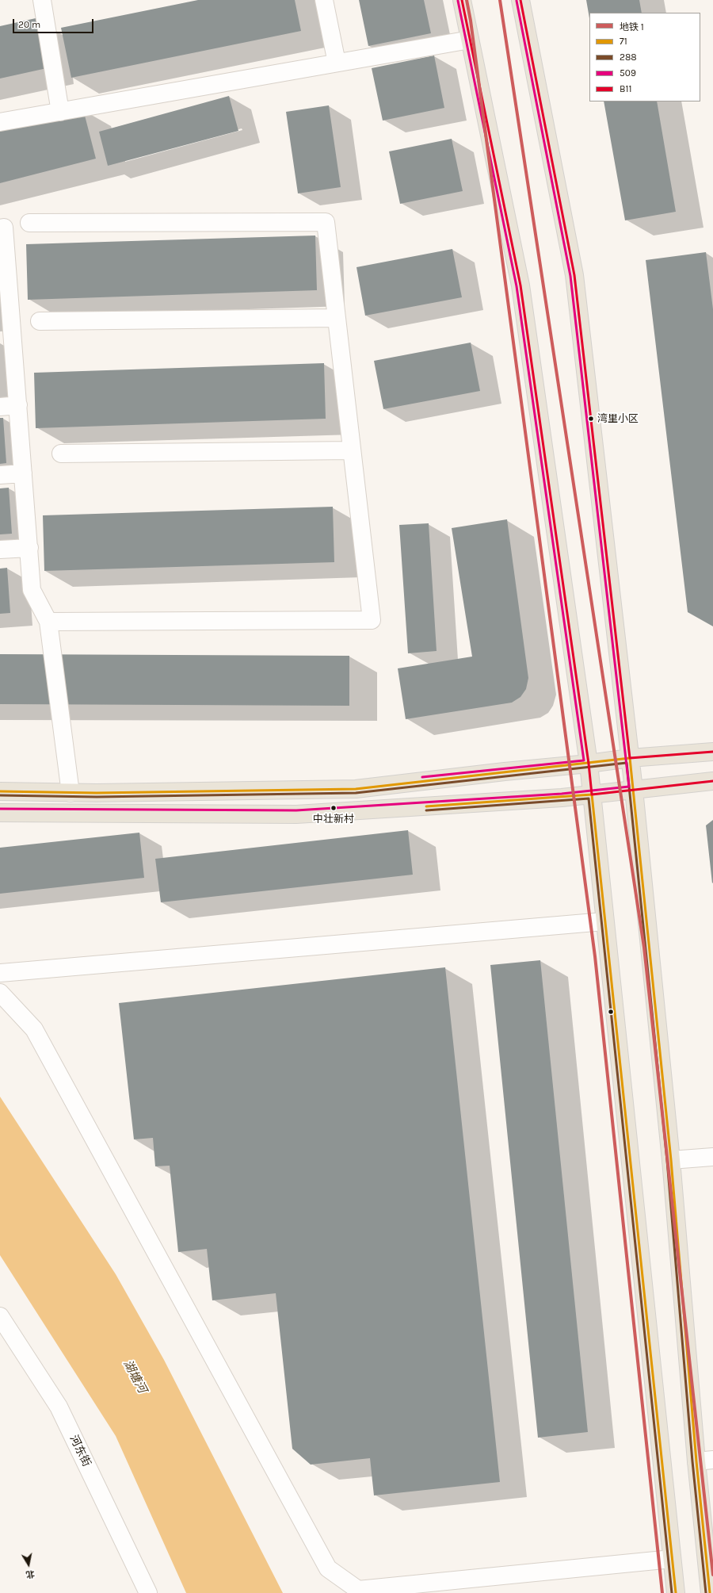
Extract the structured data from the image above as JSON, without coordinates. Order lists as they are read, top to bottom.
{
  "streets": {
    "street": ["河东街"]
  },
  "water": ["湖塘河"],
  "places": ["湾里小区", "中壮新村"],
  "lines": [
    "metro line 1",
    "transit line B11",
    "transit line 509",
    "transit line 71",
    "transit line 288"
  ],
  "legend": [
    "地铁 1",
    "71",
    "288",
    "509",
    "B11"
  ],
  "scale_bar": "20 m",
  "north": "bottom"
}
